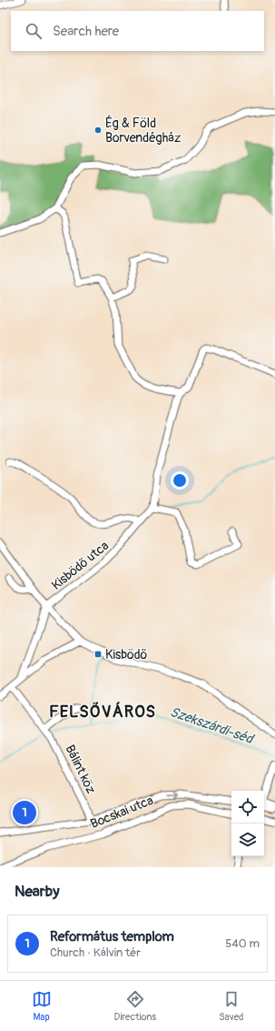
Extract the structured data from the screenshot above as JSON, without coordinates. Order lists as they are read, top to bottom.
{
  "streets": {
    "street": ["Kisbödő utca", "Bálint köz", "Bocskai utca"]
  },
  "districts": ["FELSŐVÁROS"],
  "water": ["Szekszárdi-séd"],
  "places": {
    "other": ["Ég & Föld Borvendégház"],
    "transit": ["Kisbödő"]
  },
  "page": {
    "search": "Search here",
    "pins": "1",
    "heading": "Nearby",
    "list": [
      {
        "mark": "1",
        "name": "Református templom",
        "note": "Church · Kálvin tér",
        "value": "540 m"
      }
    ],
    "nav": ["Map", "Directions", "Saved"]
  }
}
